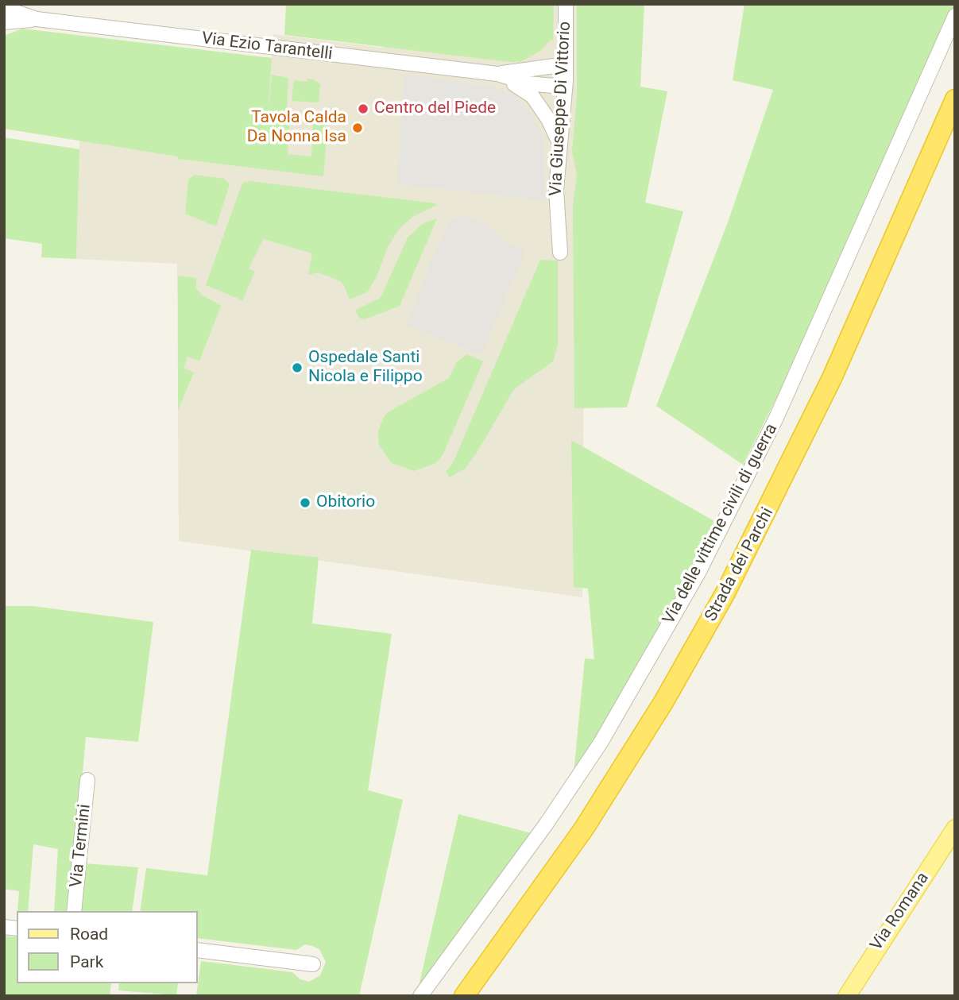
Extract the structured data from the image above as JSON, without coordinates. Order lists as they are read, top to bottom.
{
  "streets": {
    "highway": ["Strada dei Parchi"],
    "main road": ["Via Romana"],
    "street": [
      "Via Ezio Tarantelli",
      "Via Giuseppe Di Vittorio",
      "Via delle vittime civili di guerra",
      "Via Termini"
    ]
  },
  "places": [
    "Centro del Piede",
    "Tavola Calda Da Nonna Isa",
    "Ospedale Santi Nicola e Filippo",
    "Obitorio"
  ],
  "legend": ["Road", "Park"]
}
